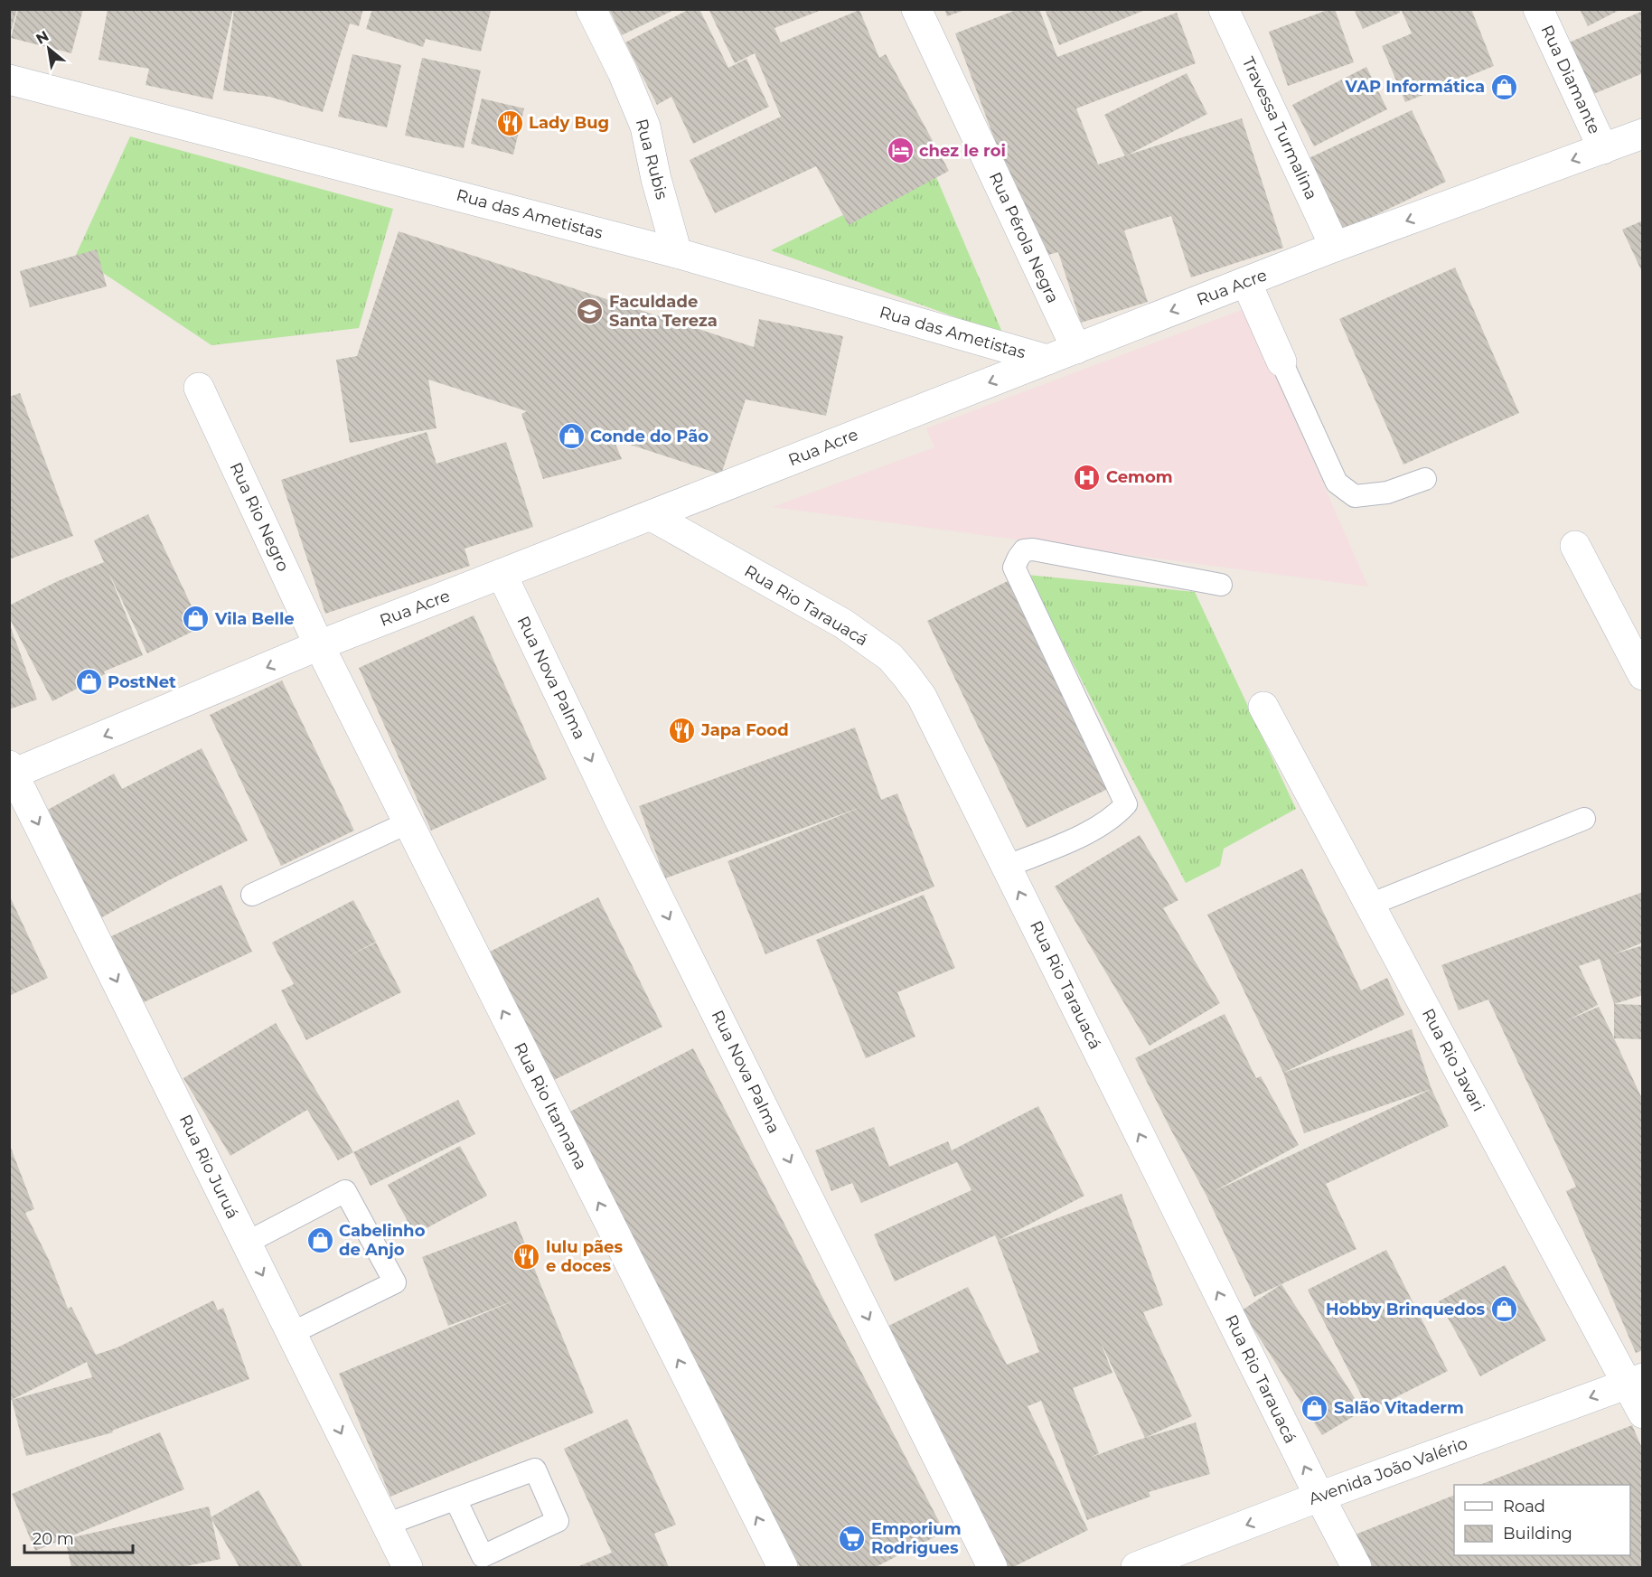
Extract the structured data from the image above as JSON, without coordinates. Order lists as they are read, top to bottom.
{
  "streets": {
    "street": [
      "Rua Diamante",
      "Travessa Turmalina",
      "Rua Rubis",
      "Rua das Ametistas",
      "Rua Pérola Negra",
      "Rua Acre",
      "Rua Rio Negro",
      "Rua Rio Tarauacá",
      "Rua Nova Palma",
      "Rua Rio Javari",
      "Rua Rio Itannana",
      "Rua Rio Juruá",
      "Avenida João Valério"
    ]
  },
  "crossings": [
    ["Rua Diamante", "Rua Acre"],
    ["Travessa Turmalina", "Rua Acre"],
    ["Rua Rubis", "Rua das Ametistas"],
    ["Rua das Ametistas", "Rua Acre"],
    ["Rua Pérola Negra", "Rua Acre"],
    ["Rua Acre", "Rua Rio Negro"],
    ["Rua Acre", "Rua Rio Tarauacá"],
    ["Rua Acre", "Rua Nova Palma"],
    ["Rua Acre", "Rua Rio Itannana"],
    ["Rua Acre", "Rua Rio Juruá"],
    ["Rua Rio Negro", "Rua Rio Itannana"],
    ["Rua Rio Tarauacá", "Avenida João Valério"],
    ["Rua Rio Javari", "Avenida João Valério"]
  ],
  "one_way": [
    "Rua Acre",
    "Rua Rio Tarauacá",
    "Rua Nova Palma",
    "Rua Rio Itannana",
    "Rua Rio Juruá",
    "Avenida João Valério"
  ],
  "places": {
    "shop": [
      "VAP Informática",
      "Conde do Pão",
      "Vila Belle",
      "PostNet",
      "Cabelinho de Anjo",
      "Hobby Brinquedos",
      "Salão Vitaderm"
    ],
    "restaurant": ["Lady Bug", "Japa Food", "lulu pães e doces"],
    "hotel": ["chez le roi"],
    "school or university": ["Faculdade Santa Tereza"],
    "hospital": ["Cemom"],
    "supermarket": ["Emporium Rodrigues"]
  },
  "legend": ["Road", "Building"],
  "scale_bar": "20 m",
  "north": "top left"
}
